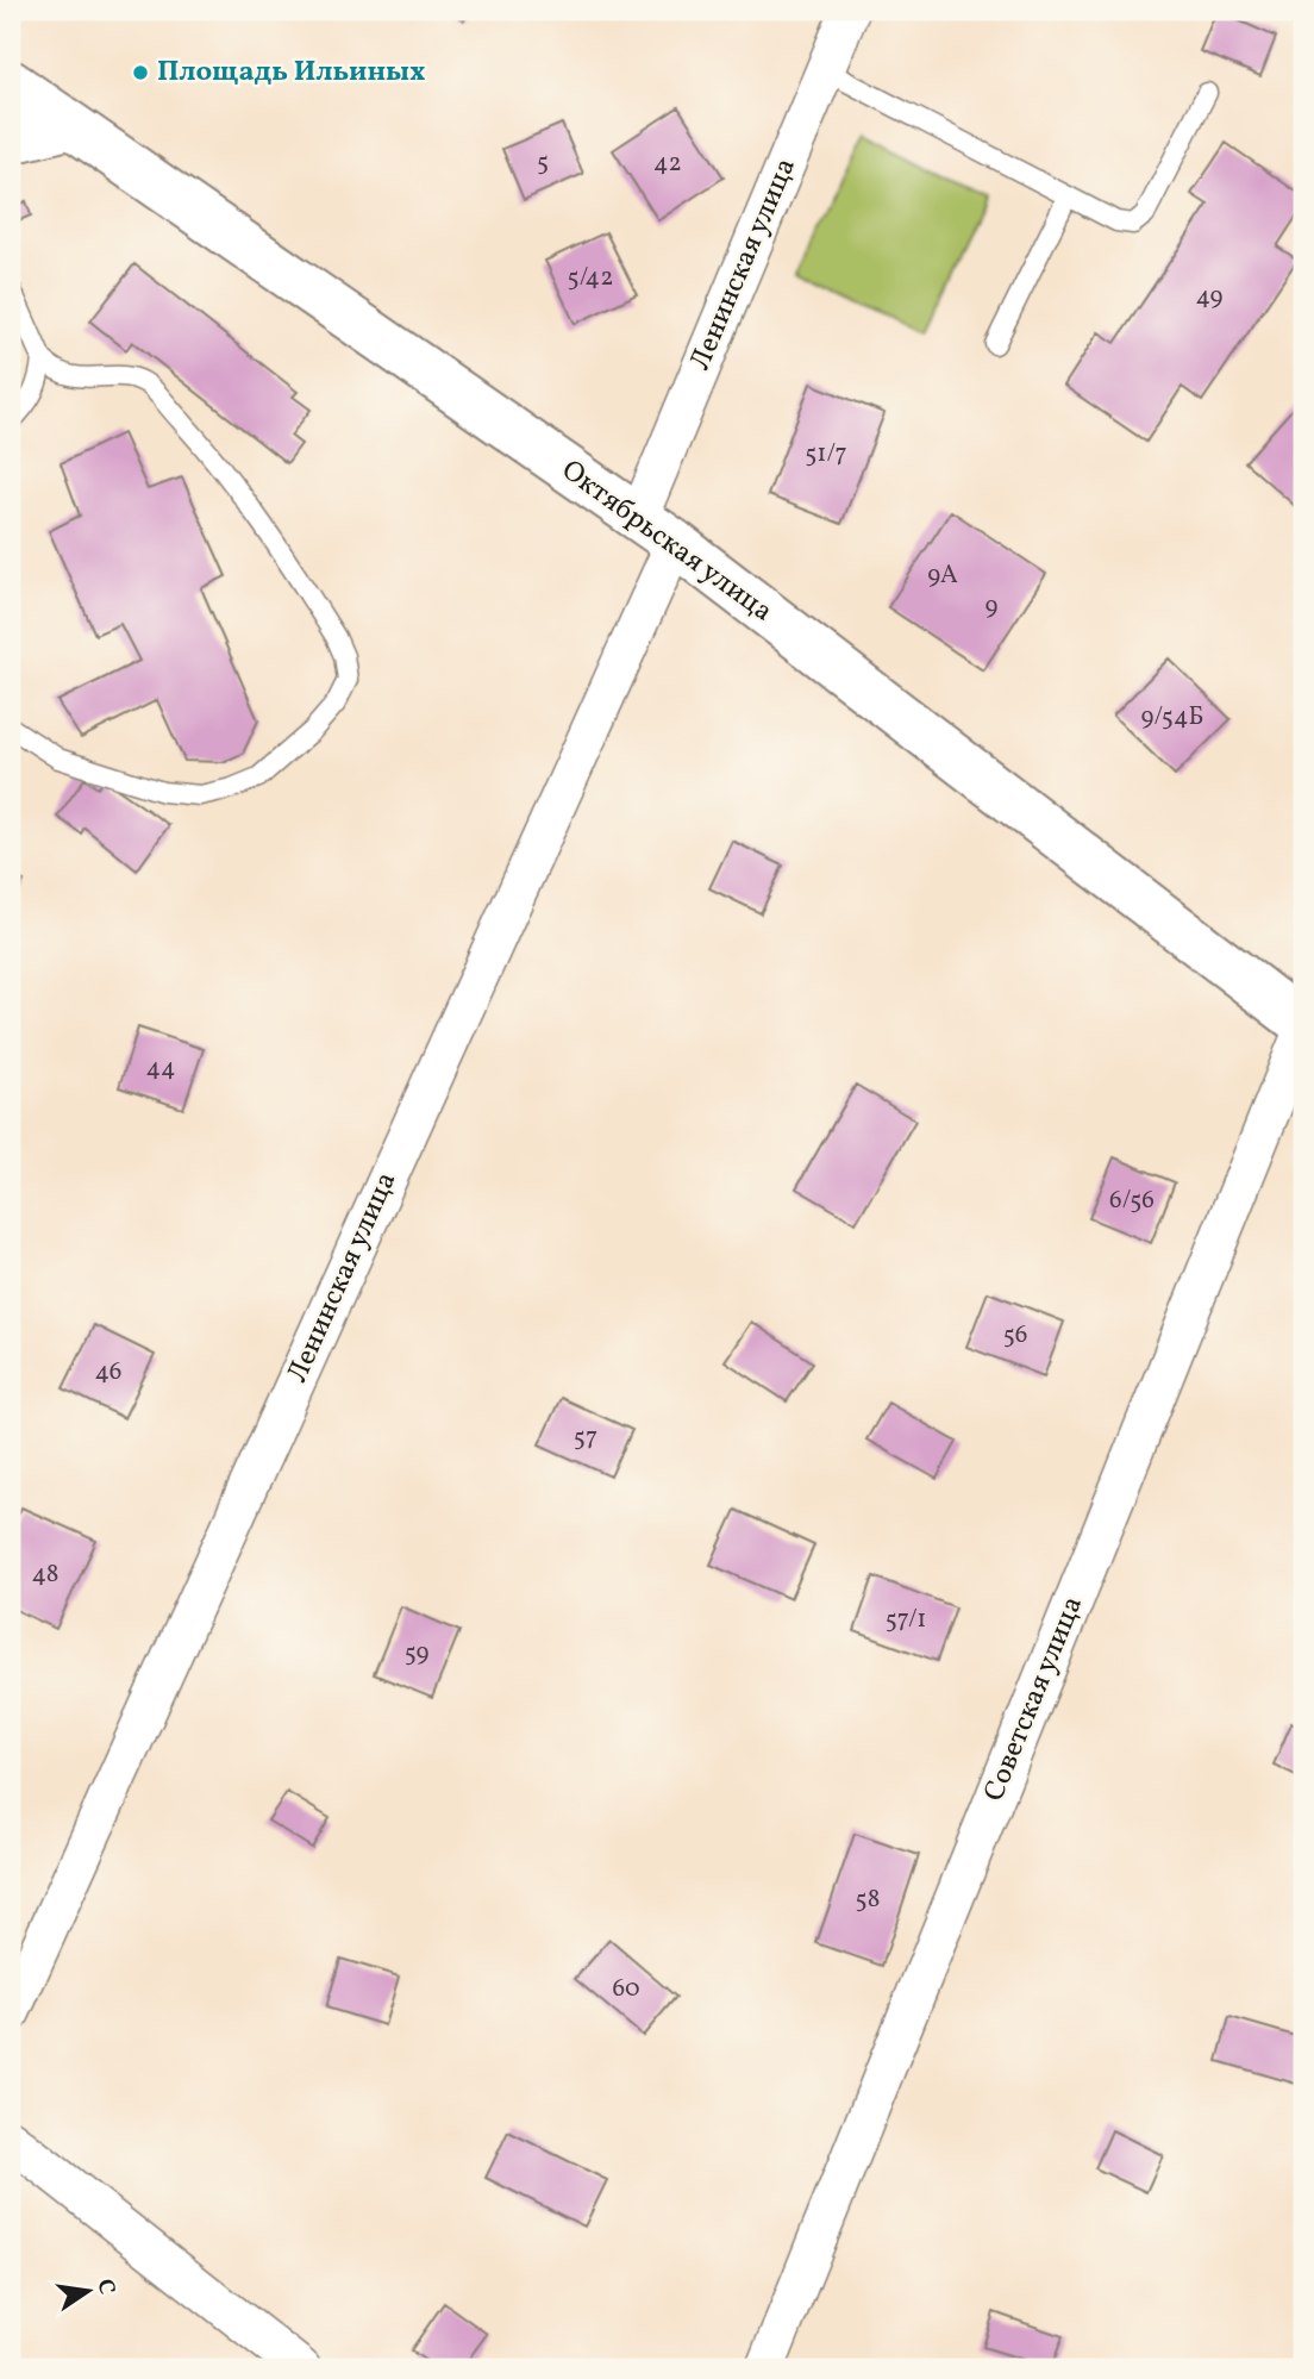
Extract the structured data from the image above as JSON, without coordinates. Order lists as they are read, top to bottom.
{
  "streets": {
    "main road": ["Октябрьская улица"],
    "street": ["Ленинская улица", "Советская улица"]
  },
  "crossings": [
    ["Ленинская улица", "Октябрьская улица"],
    ["Октябрьская улица", "Советская улица"]
  ],
  "places": ["Площадь Ильиных"],
  "house_numbers": [
    "5",
    "42",
    "5/42",
    "49",
    "51/7",
    "9А",
    "9",
    "9/54Б",
    "44",
    "6/56",
    "56",
    "46",
    "57",
    "48",
    "57/1",
    "59",
    "58",
    "60"
  ],
  "north": "right"
}
